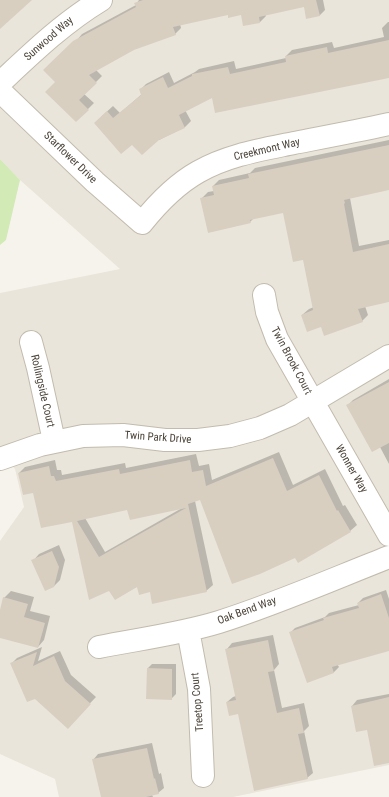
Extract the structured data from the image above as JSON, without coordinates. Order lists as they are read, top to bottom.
{
  "streets": {
    "street": [
      "Sunwood Way",
      "Creekmont Way",
      "Starflower Drive",
      "Twin Brook Court",
      "Rollingside Court",
      "Twin Park Drive",
      "Wonner Way",
      "Oak Bend Way",
      "Treetop Court"
    ]
  },
  "crossings": [
    ["Creekmont Way", "Starflower Drive"],
    ["Twin Brook Court", "Twin Park Drive"],
    ["Twin Brook Court", "Wonner Way"],
    ["Rollingside Court", "Twin Park Drive"],
    ["Twin Park Drive", "Wonner Way"],
    ["Oak Bend Way", "Treetop Court"]
  ]
}
